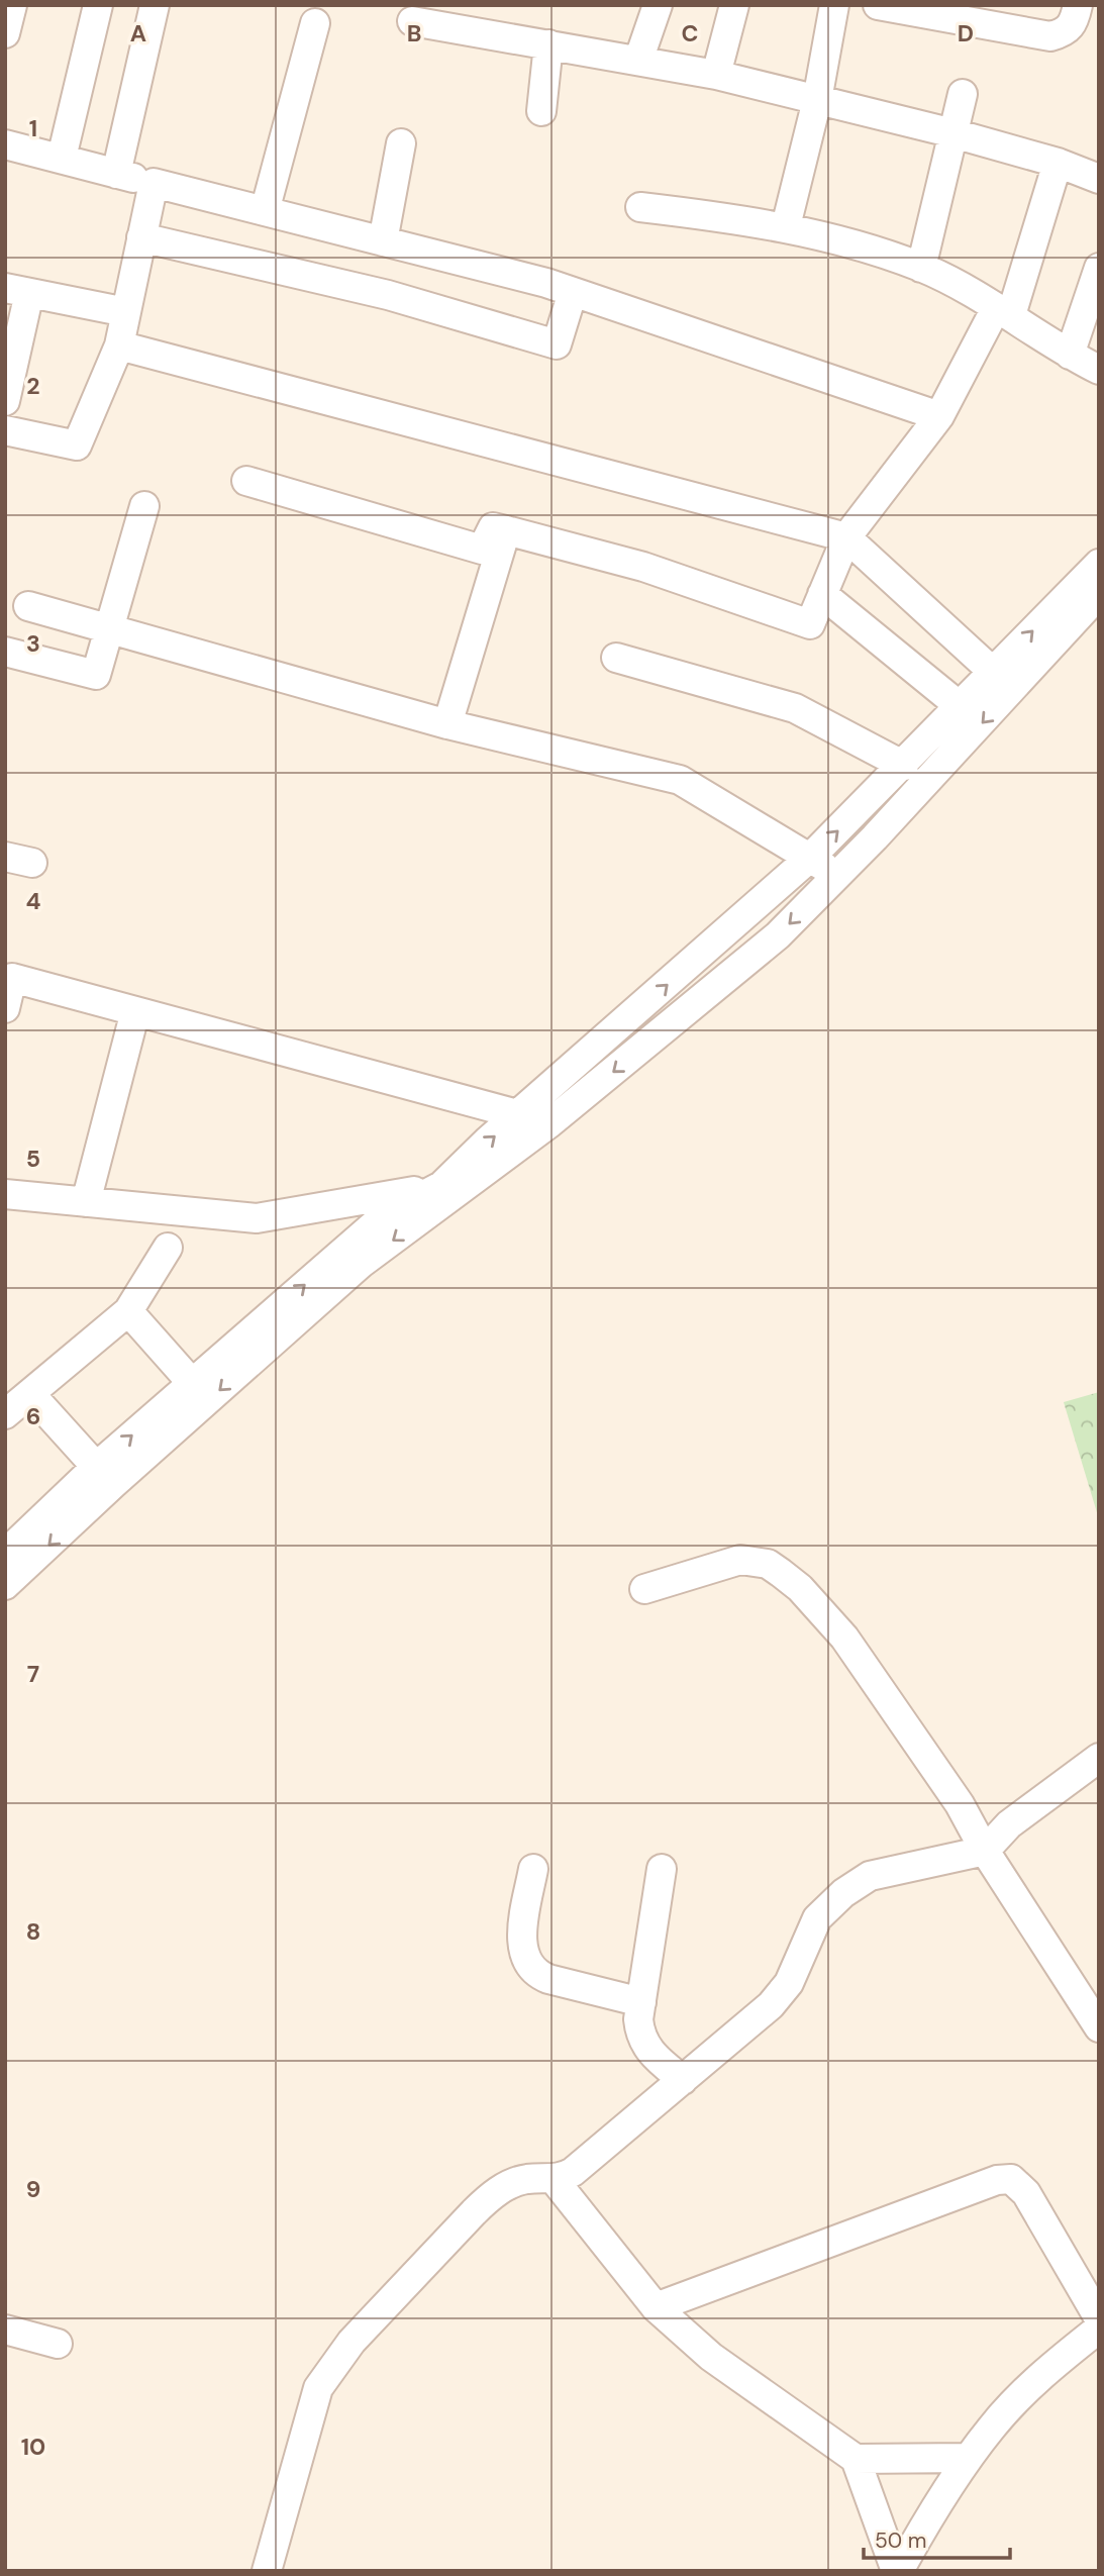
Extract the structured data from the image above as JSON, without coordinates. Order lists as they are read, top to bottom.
{
  "scale_bar": "50 m",
  "grid": {
    "columns": [
      "A",
      "B",
      "C",
      "D"
    ],
    "rows": [
      "1",
      "2",
      "3",
      "4",
      "5",
      "6",
      "7",
      "8",
      "9",
      "10"
    ]
  }
}
